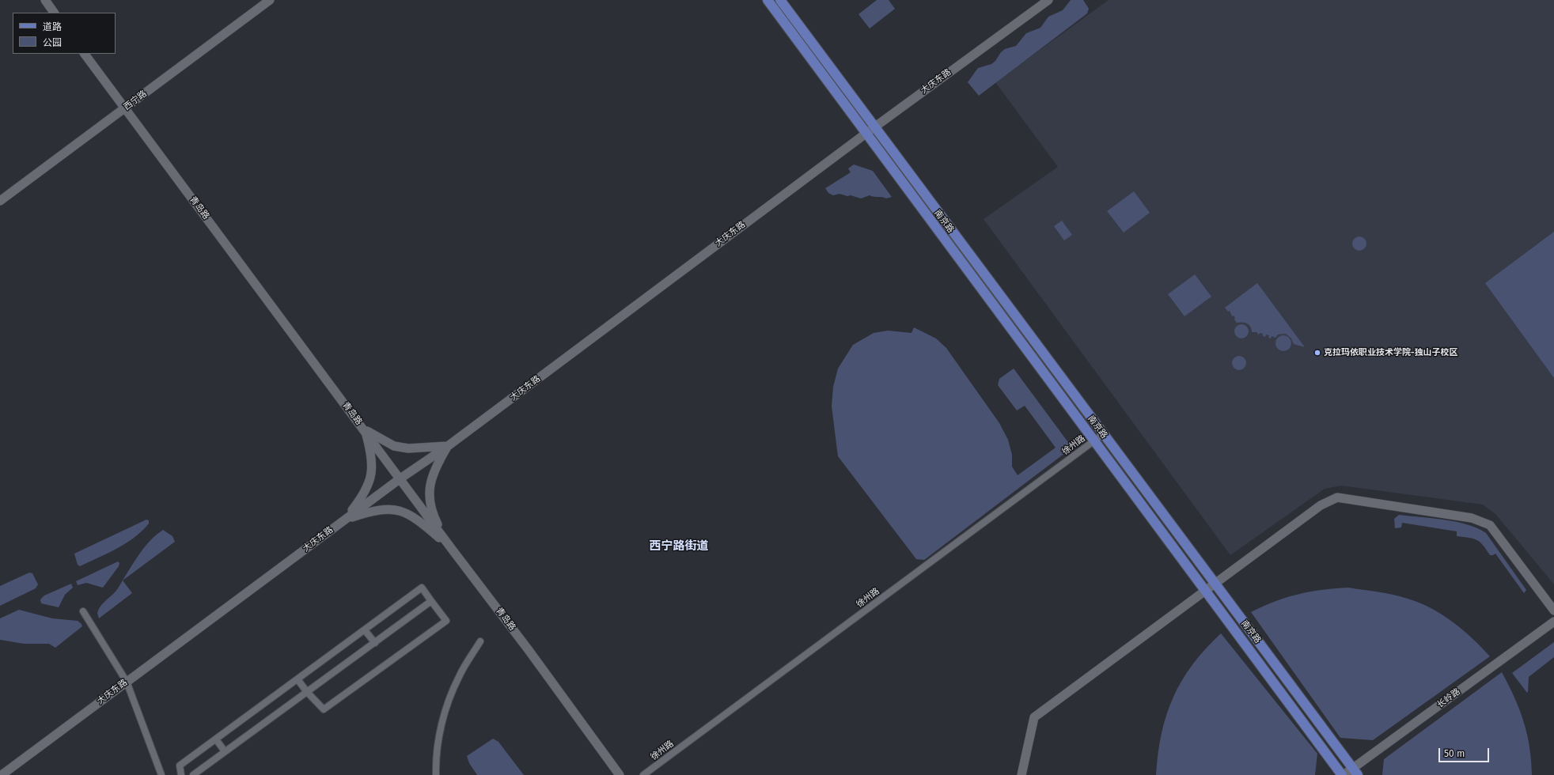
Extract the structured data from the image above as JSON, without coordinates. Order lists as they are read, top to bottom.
{
  "streets": {
    "main road": ["南京路"],
    "street": [
      "大庆东路",
      "西宁路",
      "青岛路",
      "徐州路",
      "长岭路"
    ]
  },
  "crossings": [
    ["大庆东路", "青岛路"],
    ["大庆东路", "南京路"],
    ["西宁路", "青岛路"],
    ["南京路", "徐州路"],
    ["南京路", "长岭路"]
  ],
  "districts": ["西宁路街道"],
  "places": ["克拉玛依职业技术学院-独山子校区"],
  "legend": ["道路", "公园"],
  "scale_bar": "50 m"
}
